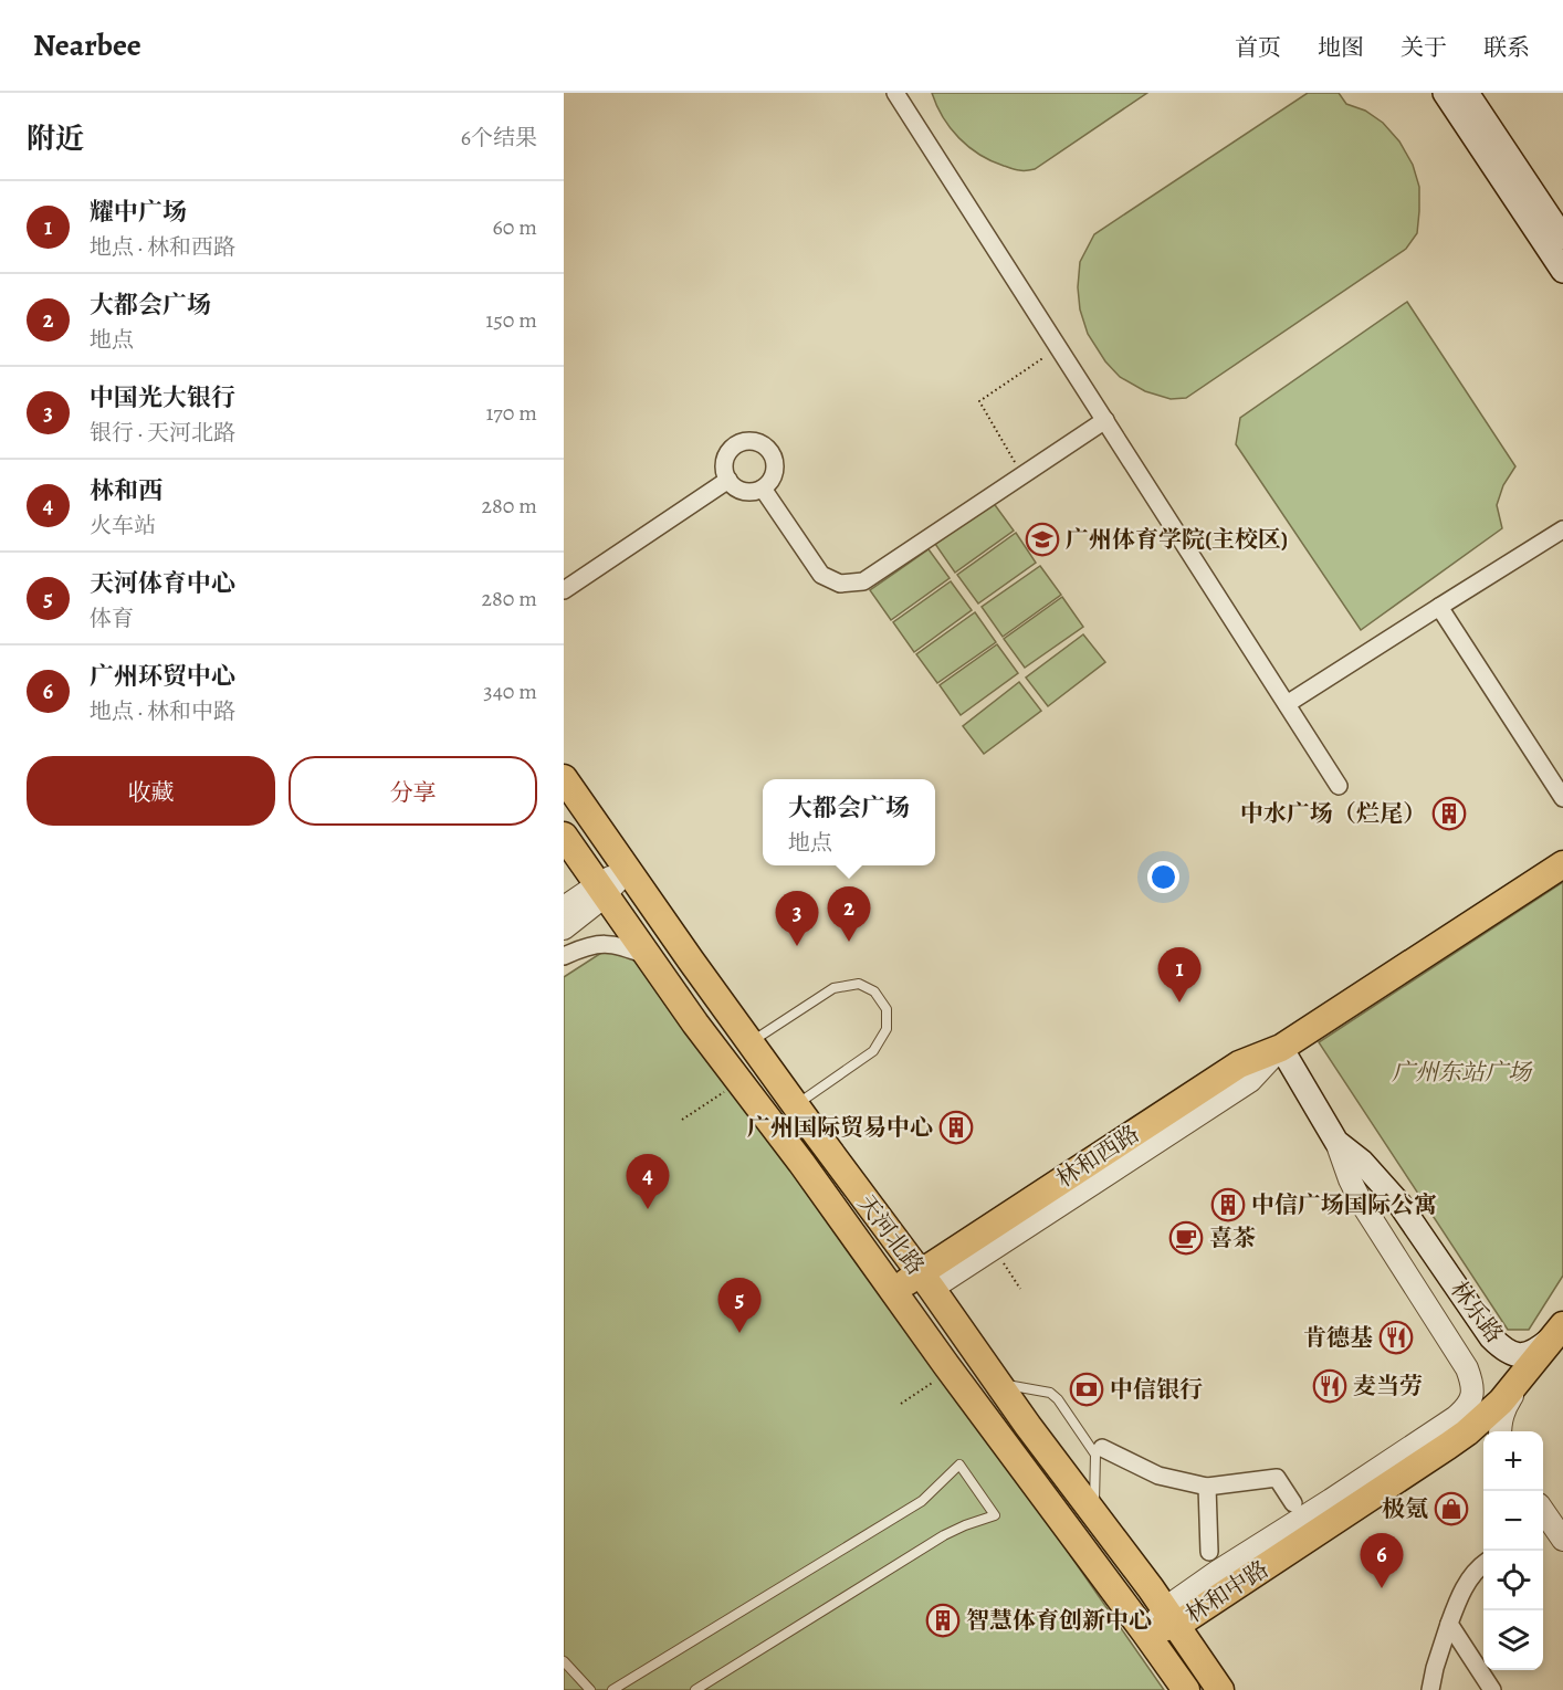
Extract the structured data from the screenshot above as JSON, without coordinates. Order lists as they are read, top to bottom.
{
  "streets": {
    "main road": [
      "林和西路",
      "天河北路",
      "林乐路",
      "林和中路"
    ]
  },
  "crossings": [
    ["林和西路", "天河北路"],
    ["林和西路", "林乐路"],
    ["天河北路", "林和中路"],
    ["林乐路", "林和中路"]
  ],
  "parks": ["广州东站广场"],
  "places": {
    "school or university": ["广州体育学院(主校区)"],
    "building": [
      "中水广场（烂尾）",
      "广州国际贸易中心",
      "中信广场国际公寓",
      "智慧体育创新中心"
    ],
    "cafe": ["喜茶"],
    "restaurant": ["肯德基", "麦当劳"],
    "bank": ["中信银行"],
    "shop": ["极氪"]
  },
  "page": {
    "header": "Nearbee",
    "nav": [
      "首页",
      "地图",
      "关于",
      "联系"
    ],
    "heading": ["附近", "6个结果"],
    "list": [
      {
        "mark": "1",
        "name": "耀中广场",
        "note": "地点 · 林和西路",
        "value": "60 m"
      },
      {
        "mark": "2",
        "name": "大都会广场",
        "note": "地点",
        "value": "150 m"
      },
      {
        "mark": "3",
        "name": "中国光大银行",
        "note": "银行 · 天河北路",
        "value": "170 m"
      },
      {
        "mark": "4",
        "name": "林和西",
        "note": "火车站",
        "value": "280 m"
      },
      {
        "mark": "5",
        "name": "天河体育中心",
        "note": "体育",
        "value": "280 m"
      },
      {
        "mark": "6",
        "name": "广州环贸中心",
        "note": "地点 · 林和中路",
        "value": "340 m"
      }
    ],
    "buttons": ["收藏", "分享"],
    "popup": ["大都会广场", "地点"],
    "pins": [
      "2",
      "3",
      "1",
      "4",
      "5",
      "6"
    ],
    "map_buttons": ["+", "−"]
  }
}
